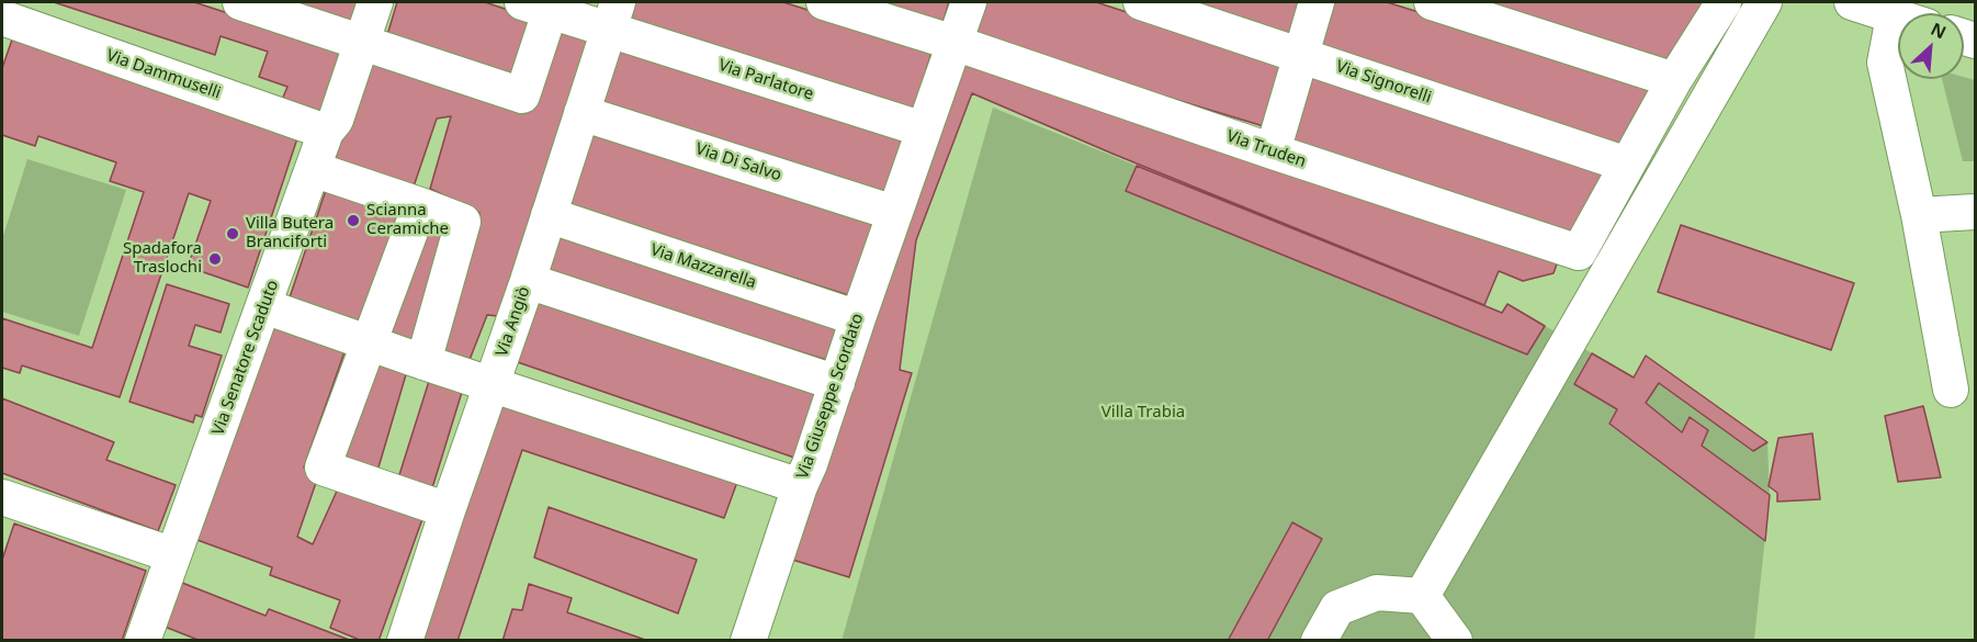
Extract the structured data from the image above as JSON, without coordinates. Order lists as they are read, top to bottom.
{
  "streets": {
    "street": [
      "Via Dammuselli",
      "Via Parlatore",
      "Via Signorelli",
      "Via Truden",
      "Via Di Salvo",
      "Via Mazzarella",
      "Via Angiò",
      "Via Senatore Scaduto",
      "Via Giuseppe Scordato"
    ]
  },
  "crossings": [
    ["Via Dammuselli", "Via Senatore Scaduto"],
    ["Via Parlatore", "Via Angiò"],
    ["Via Parlatore", "Via Giuseppe Scordato"],
    ["Via Signorelli", "Via Truden"],
    ["Via Truden", "Via Giuseppe Scordato"],
    ["Via Di Salvo", "Via Angiò"],
    ["Via Di Salvo", "Via Giuseppe Scordato"],
    ["Via Mazzarella", "Via Angiò"],
    ["Via Mazzarella", "Via Giuseppe Scordato"],
    ["Via Angiò", "Via Giuseppe Scordato"],
    ["Via Senatore Scaduto", "Via Giuseppe Scordato"]
  ],
  "parks": ["Villa Trabia"],
  "places": ["Scianna Ceramiche", "Villa Butera Branciforti", "Spadafora Traslochi"],
  "north": "top right"
}
